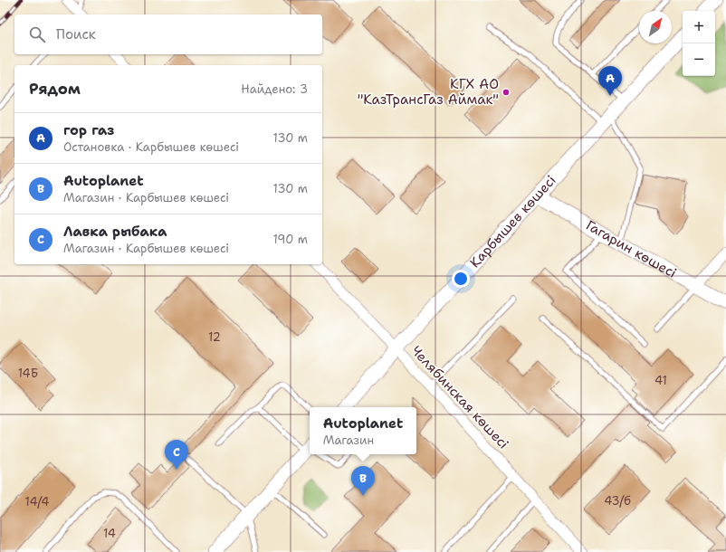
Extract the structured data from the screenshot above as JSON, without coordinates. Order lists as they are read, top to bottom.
{
  "streets": {
    "main road": ["Карбышев көшесі", "Гагарин көшесі"],
    "street": ["Челябинская көшесі"]
  },
  "crossings": [
    ["Карбышев көшесі", "Гагарин көшесі"],
    ["Карбышев көшесі", "Челябинская көшесі"]
  ],
  "places": ["КГХ АО \"КазТрансГаз Аймак\""],
  "house_numbers": [
    "12",
    "14Б",
    "41",
    "43/б",
    "14/4",
    "14"
  ],
  "north": "top right",
  "page": {
    "map_buttons": ["+", "−"],
    "search": "Поиск",
    "heading": ["Рядом", "Найдено: 3"],
    "pins": ["A", "C", "B"],
    "list": [
      {
        "mark": "A",
        "name": "гор газ",
        "note": "Остановка · Карбышев көшесі",
        "value": "130 m"
      },
      {
        "mark": "B",
        "name": "Autoplanet",
        "note": "Магазин · Карбышев көшесі",
        "value": "130 m"
      },
      {
        "mark": "C",
        "name": "Лавка рыбака",
        "note": "Магазин · Карбышев көшесі",
        "value": "190 m"
      }
    ],
    "popup": ["Autoplanet", "Магазин"]
  }
}
